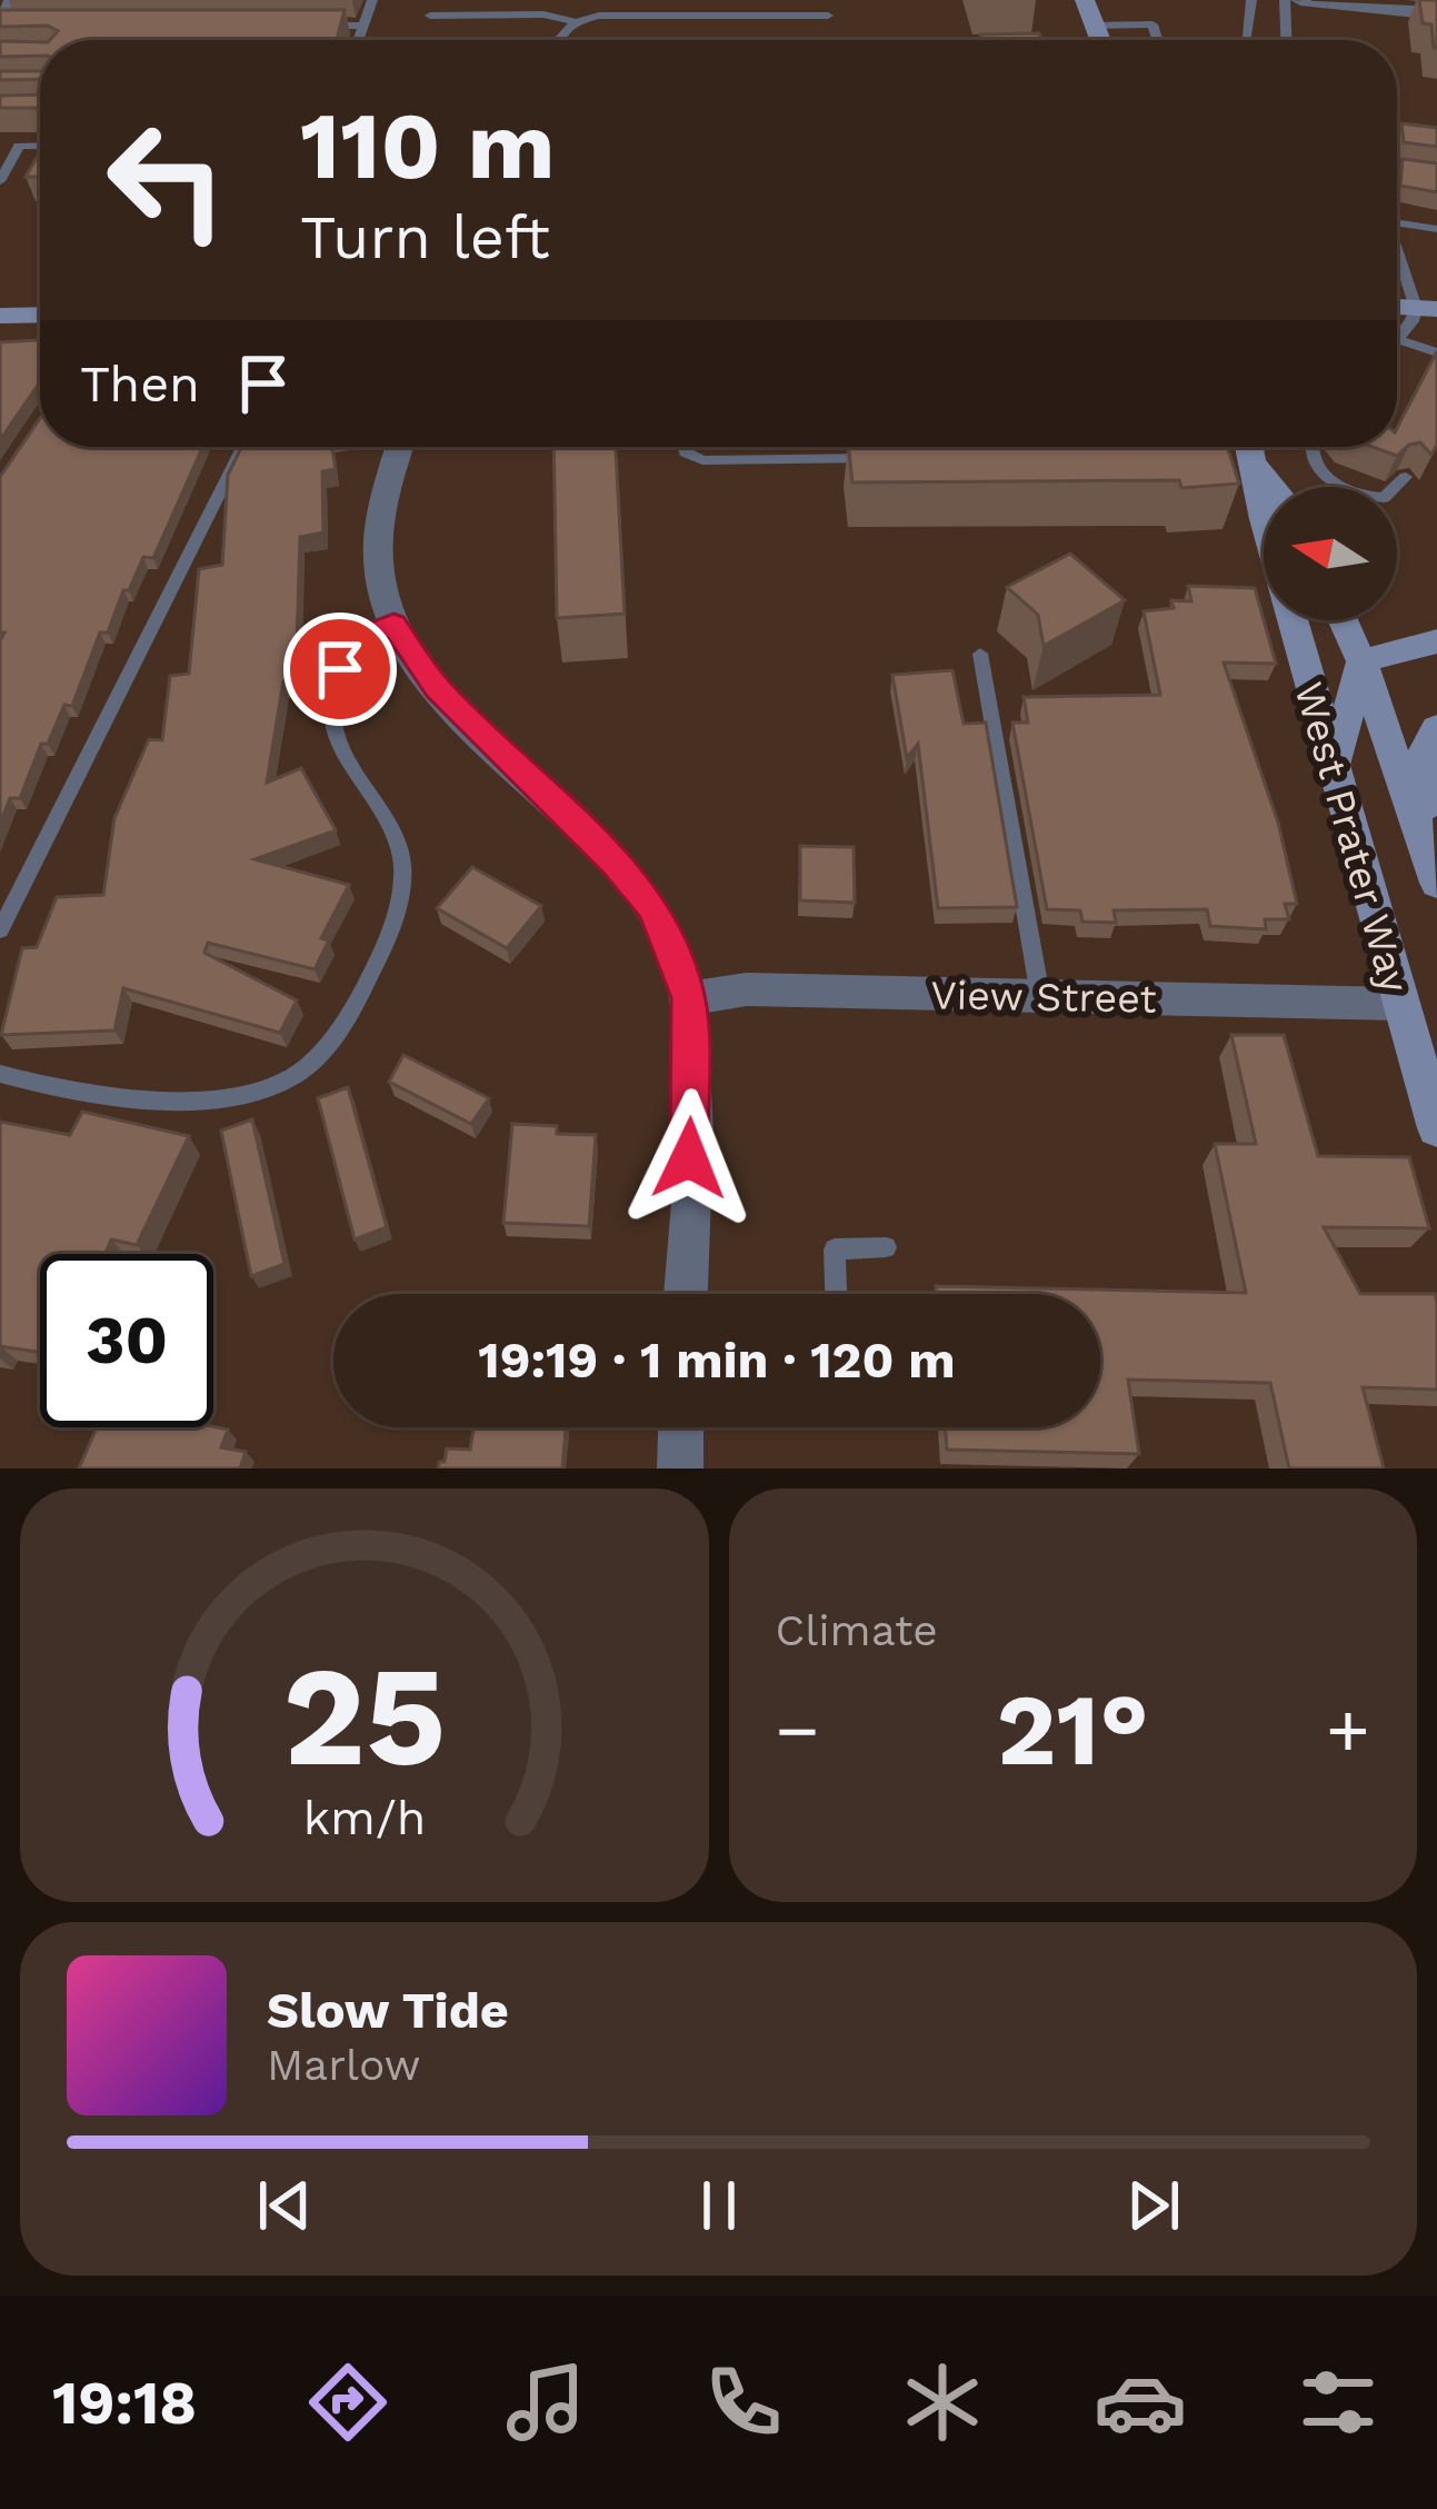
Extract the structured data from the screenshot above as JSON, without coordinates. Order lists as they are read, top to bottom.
{
  "streets": {
    "main road": ["West Prater Way"],
    "street": ["View Street"]
  },
  "crossings": [
    ["West Prater Way", "View Street"]
  ],
  "north": "left",
  "page": {
    "turn": ["110 m", "Turn left"],
    "then": "Then",
    "limit": "30",
    "trip": "19:19 · 1 min · 120 m",
    "tile": "Climate",
    "heat": ["−", "21°", "+"],
    "song": ["Slow Tide", "Marlow"],
    "tabs": "19:18",
    "gauge": ["25", "km/h"]
  }
}
